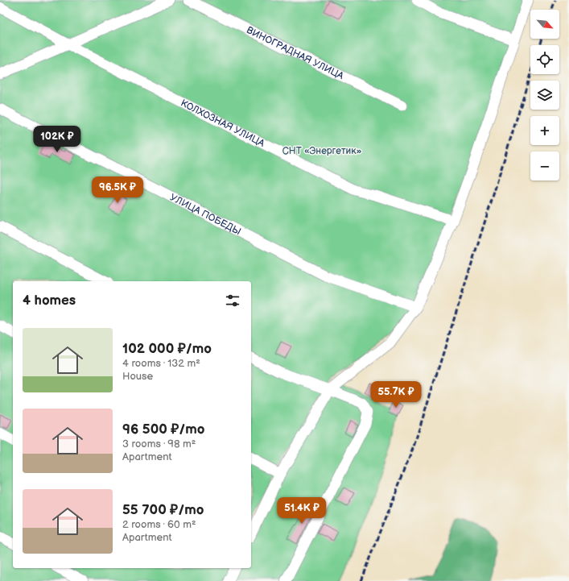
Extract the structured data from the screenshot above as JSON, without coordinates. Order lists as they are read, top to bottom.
{
  "streets": {
    "street": ["ВИНОГРАДНАЯ УЛИЦА", "КОЛХОЗНАЯ УЛИЦА", "УЛИЦА ПОБЕДЫ"]
  },
  "parks": ["СНТ «Энергетик»"],
  "north": "bottom right",
  "page": {
    "map_buttons": ["+", "−"],
    "price": [
      "102K ₽",
      "96.5K ₽",
      "55.7K ₽",
      "51.4K ₽"
    ],
    "heading": "4 homes",
    "list": [
      {
        "name": "102 000 ₽/mo",
        "note": "4 rooms · 132 m² · House"
      },
      {
        "name": "96 500 ₽/mo",
        "note": "3 rooms · 98 m² · Apartment"
      },
      {
        "name": "55 700 ₽/mo",
        "note": "2 rooms · 60 m² · Apartment"
      }
    ]
  }
}
